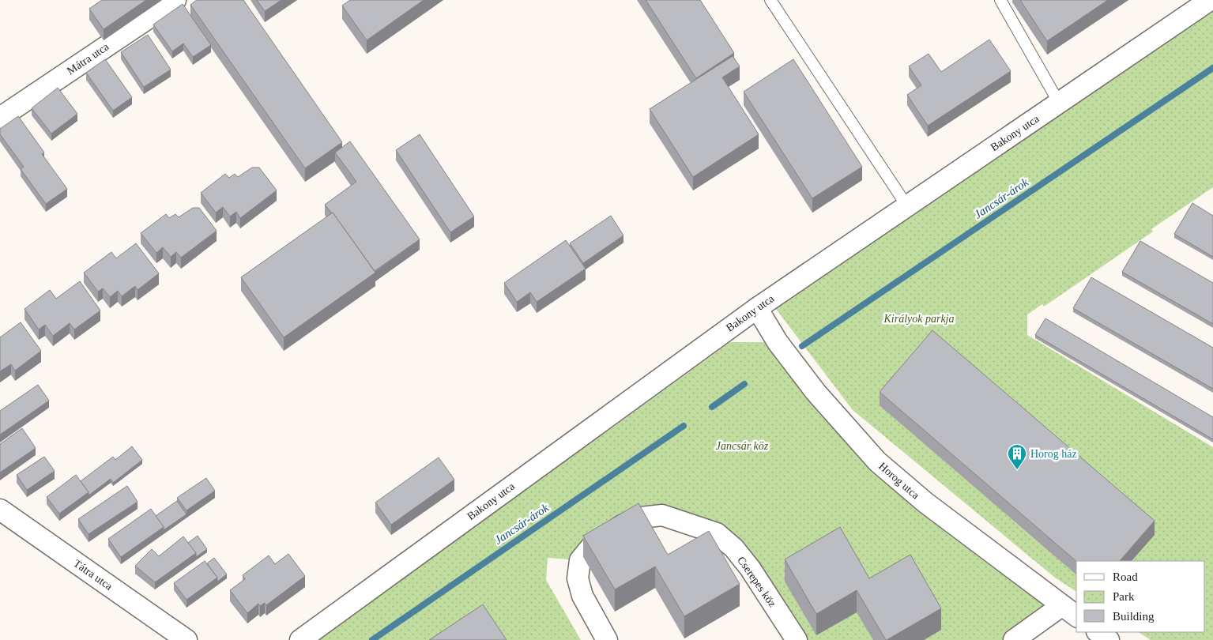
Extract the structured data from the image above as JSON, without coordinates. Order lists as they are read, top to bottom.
{
  "streets": {
    "street": [
      "Mátra utca",
      "Bakony utca",
      "Horog utca",
      "Tátra utca",
      "Cserepes köz"
    ]
  },
  "crossings": [
    ["Bakony utca", "Horog utca"]
  ],
  "water": ["Jancsár-árok"],
  "parks": ["Királyok parkja", "Jancsár köz"],
  "places": {
    "building": ["Horog ház"]
  },
  "legend": ["Road", "Park", "Building"]
}
